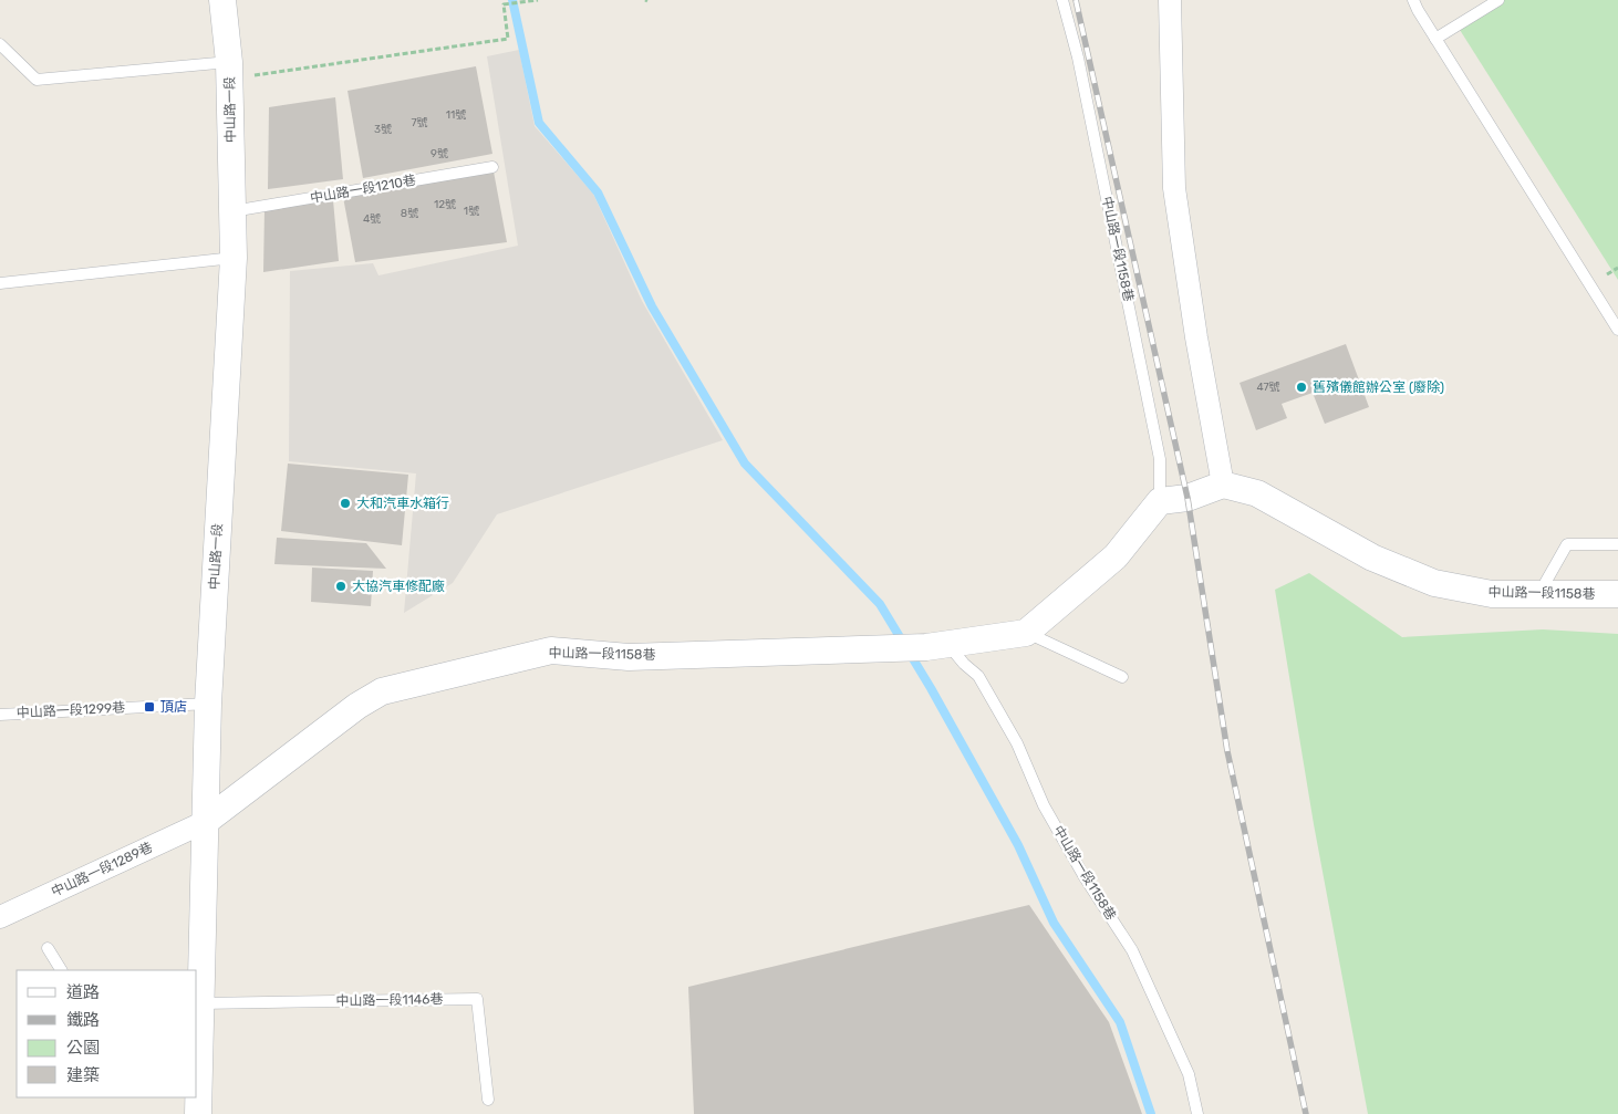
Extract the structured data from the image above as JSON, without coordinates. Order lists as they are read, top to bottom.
{
  "streets": {
    "street": ["中山路一段", "中山路一段1158巷", "中山路一段1289巷"],
    "lane": ["中山路一段1210巷", "中山路一段1299巷", "中山路一段1146巷"]
  },
  "crossings": [
    ["中山路一段", "中山路一段1210巷"],
    ["中山路一段", "中山路一段1158巷"],
    ["中山路一段", "中山路一段1299巷"],
    ["中山路一段", "中山路一段1289巷"],
    ["中山路一段", "中山路一段1146巷"],
    ["中山路一段1158巷", "中山路一段1289巷"]
  ],
  "places": {
    "other": ["舊殯儀館辦公室 (廢除)", "大和汽車水箱行", "大協汽車修配廠"],
    "transit": ["頂店"]
  },
  "house_numbers": [
    "11號",
    "7號",
    "3號",
    "9號",
    "12號",
    "1號",
    "8號",
    "4號",
    "47號"
  ],
  "legend": [
    "道路",
    "鐵路",
    "公園",
    "建築"
  ]
}
